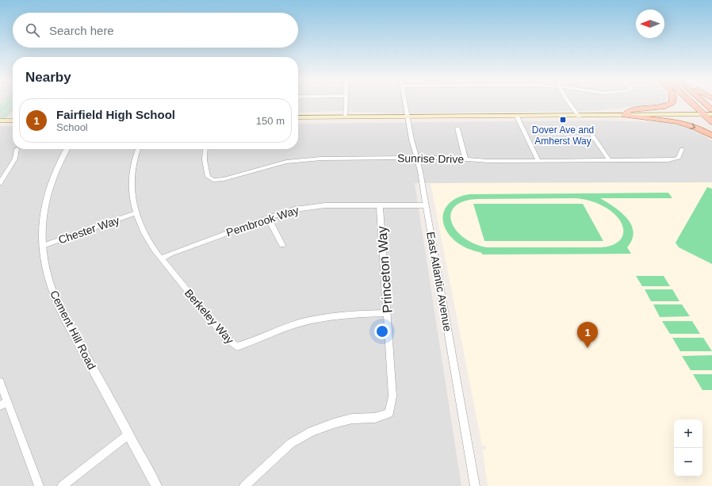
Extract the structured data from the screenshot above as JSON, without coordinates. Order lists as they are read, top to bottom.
{
  "streets": {
    "street": [
      "Sunrise Drive",
      "Pembrook Way",
      "Chester Way",
      "Princeton Way",
      "East Atlantic Avenue",
      "Berkeley Way",
      "Cement Hill Road"
    ]
  },
  "crossings": [
    ["Sunrise Drive", "East Atlantic Avenue"],
    ["Pembrook Way", "Princeton Way"],
    ["Pembrook Way", "East Atlantic Avenue"],
    ["Pembrook Way", "Berkeley Way"],
    ["Chester Way", "Berkeley Way"],
    ["Chester Way", "Cement Hill Road"],
    ["Princeton Way", "Berkeley Way"]
  ],
  "places": {
    "transit": ["Dover Ave and Amherst Way"]
  },
  "north": "left",
  "page": {
    "search": "Search here",
    "heading": "Nearby",
    "list": [
      {
        "mark": "1",
        "name": "Fairfield High School",
        "note": "School",
        "value": "150 m"
      }
    ],
    "pins": "1",
    "map_buttons": ["+", "−"]
  }
}
